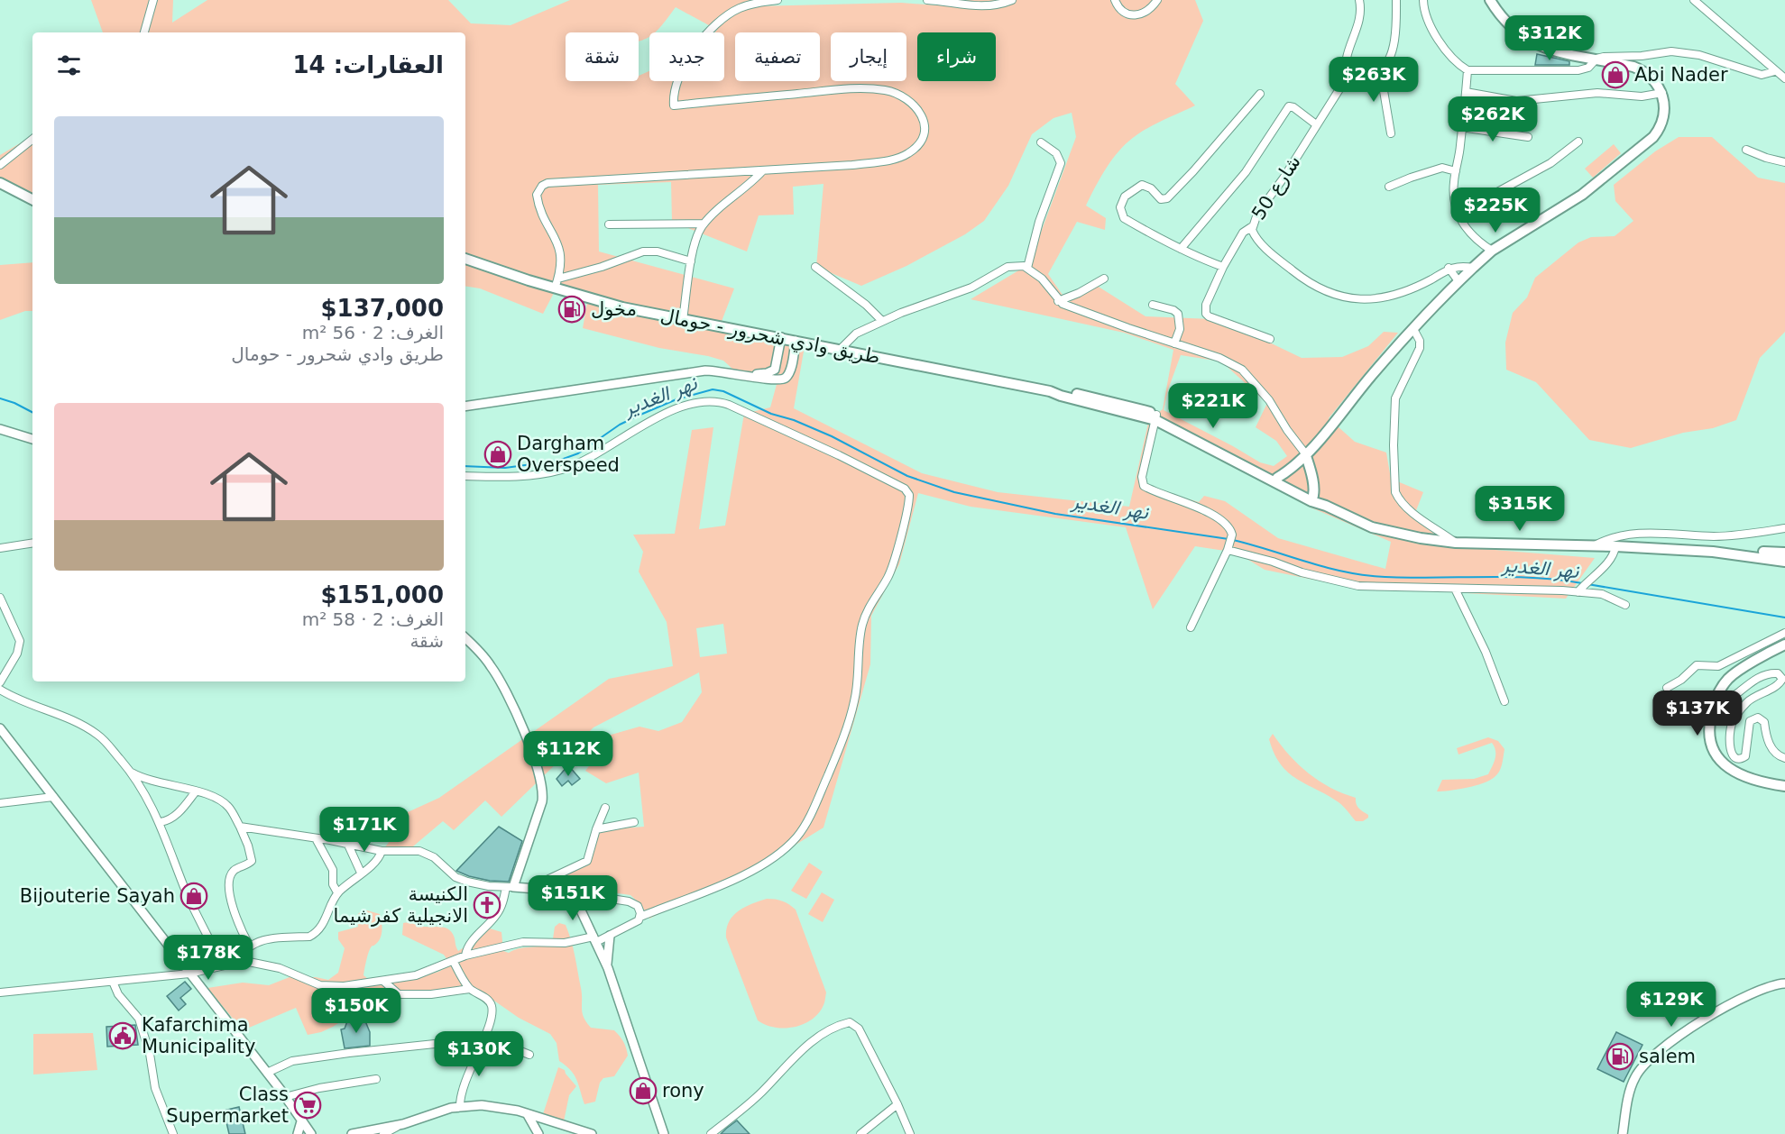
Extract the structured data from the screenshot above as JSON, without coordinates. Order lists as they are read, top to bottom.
{
  "streets": {
    "main road": ["طريق وادي شحرور - حومال"],
    "street": ["شارع 50"]
  },
  "water": ["نهر الغدير"],
  "places": {
    "shop": [
      "Abi Nader",
      "Dargham Overspeed",
      "Bijouterie Sayah",
      "rony"
    ],
    "fuel station": ["مخول", "salem"],
    "church": ["الكنيسة الانجيلية كفرشيما"],
    "public building": ["Kafarchima Municipality"],
    "supermarket": ["Class Supermarket"]
  },
  "page": {
    "price": [
      "$312K",
      "$263K",
      "$262K",
      "$225K",
      "$221K",
      "$315K",
      "$137K",
      "$112K",
      "$171K",
      "$151K",
      "$178K",
      "$129K",
      "$150K",
      "$130K"
    ],
    "chip": [
      "شراء",
      "إيجار",
      "تصفية",
      "جديد",
      "شقة"
    ],
    "heading": "العقارات: 14",
    "list": [
      {
        "name": "$137,000",
        "note": "الغرف: 2 · 56 m² · طريق وادي شحرور - حومال"
      },
      {
        "name": "$151,000",
        "note": "الغرف: 2 · 58 m² · شقة"
      }
    ]
  }
}
